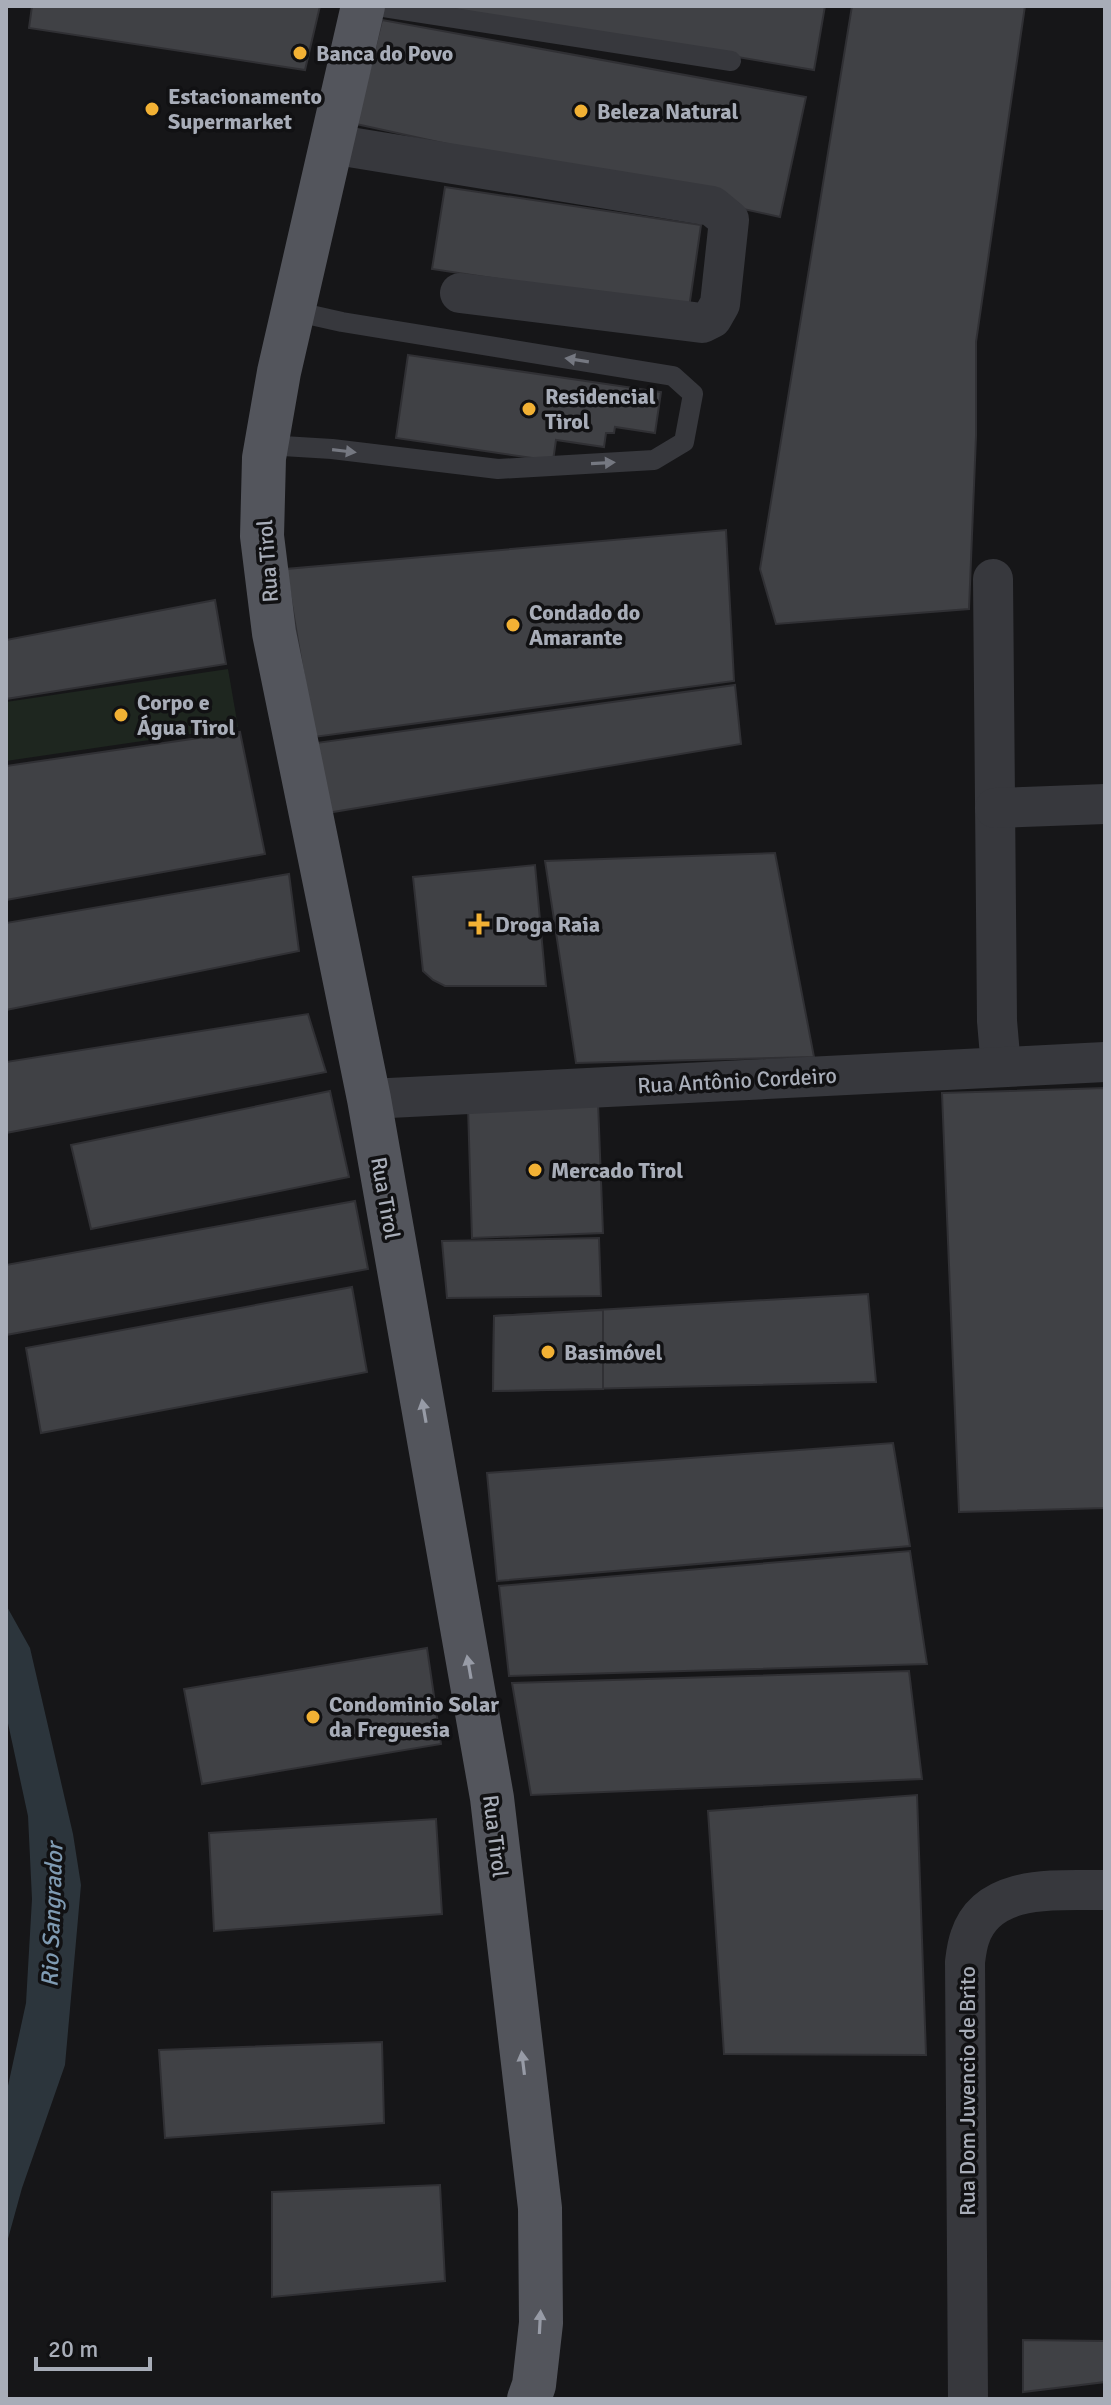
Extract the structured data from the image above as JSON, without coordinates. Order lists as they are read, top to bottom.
{
  "streets": {
    "main road": ["Rua Tirol"],
    "street": ["Rua Antônio Cordeiro", "Rua Dom Juvencio de Brito"]
  },
  "crossings": [
    ["Rua Tirol", "Rua Antônio Cordeiro"]
  ],
  "one_way": ["Rua Tirol"],
  "water": ["Rio Sangrador"],
  "places": {
    "other": [
      "Banca do Povo",
      "Estacionamento Supermarket",
      "Beleza Natural",
      "Residencial Tirol",
      "Condado do Amarante",
      "Corpo e Água Tirol",
      "Mercado Tirol",
      "Basimóvel",
      "Condominio Solar da Freguesia"
    ],
    "health": ["Droga Raia"]
  },
  "scale_bar": "20 m"
}
